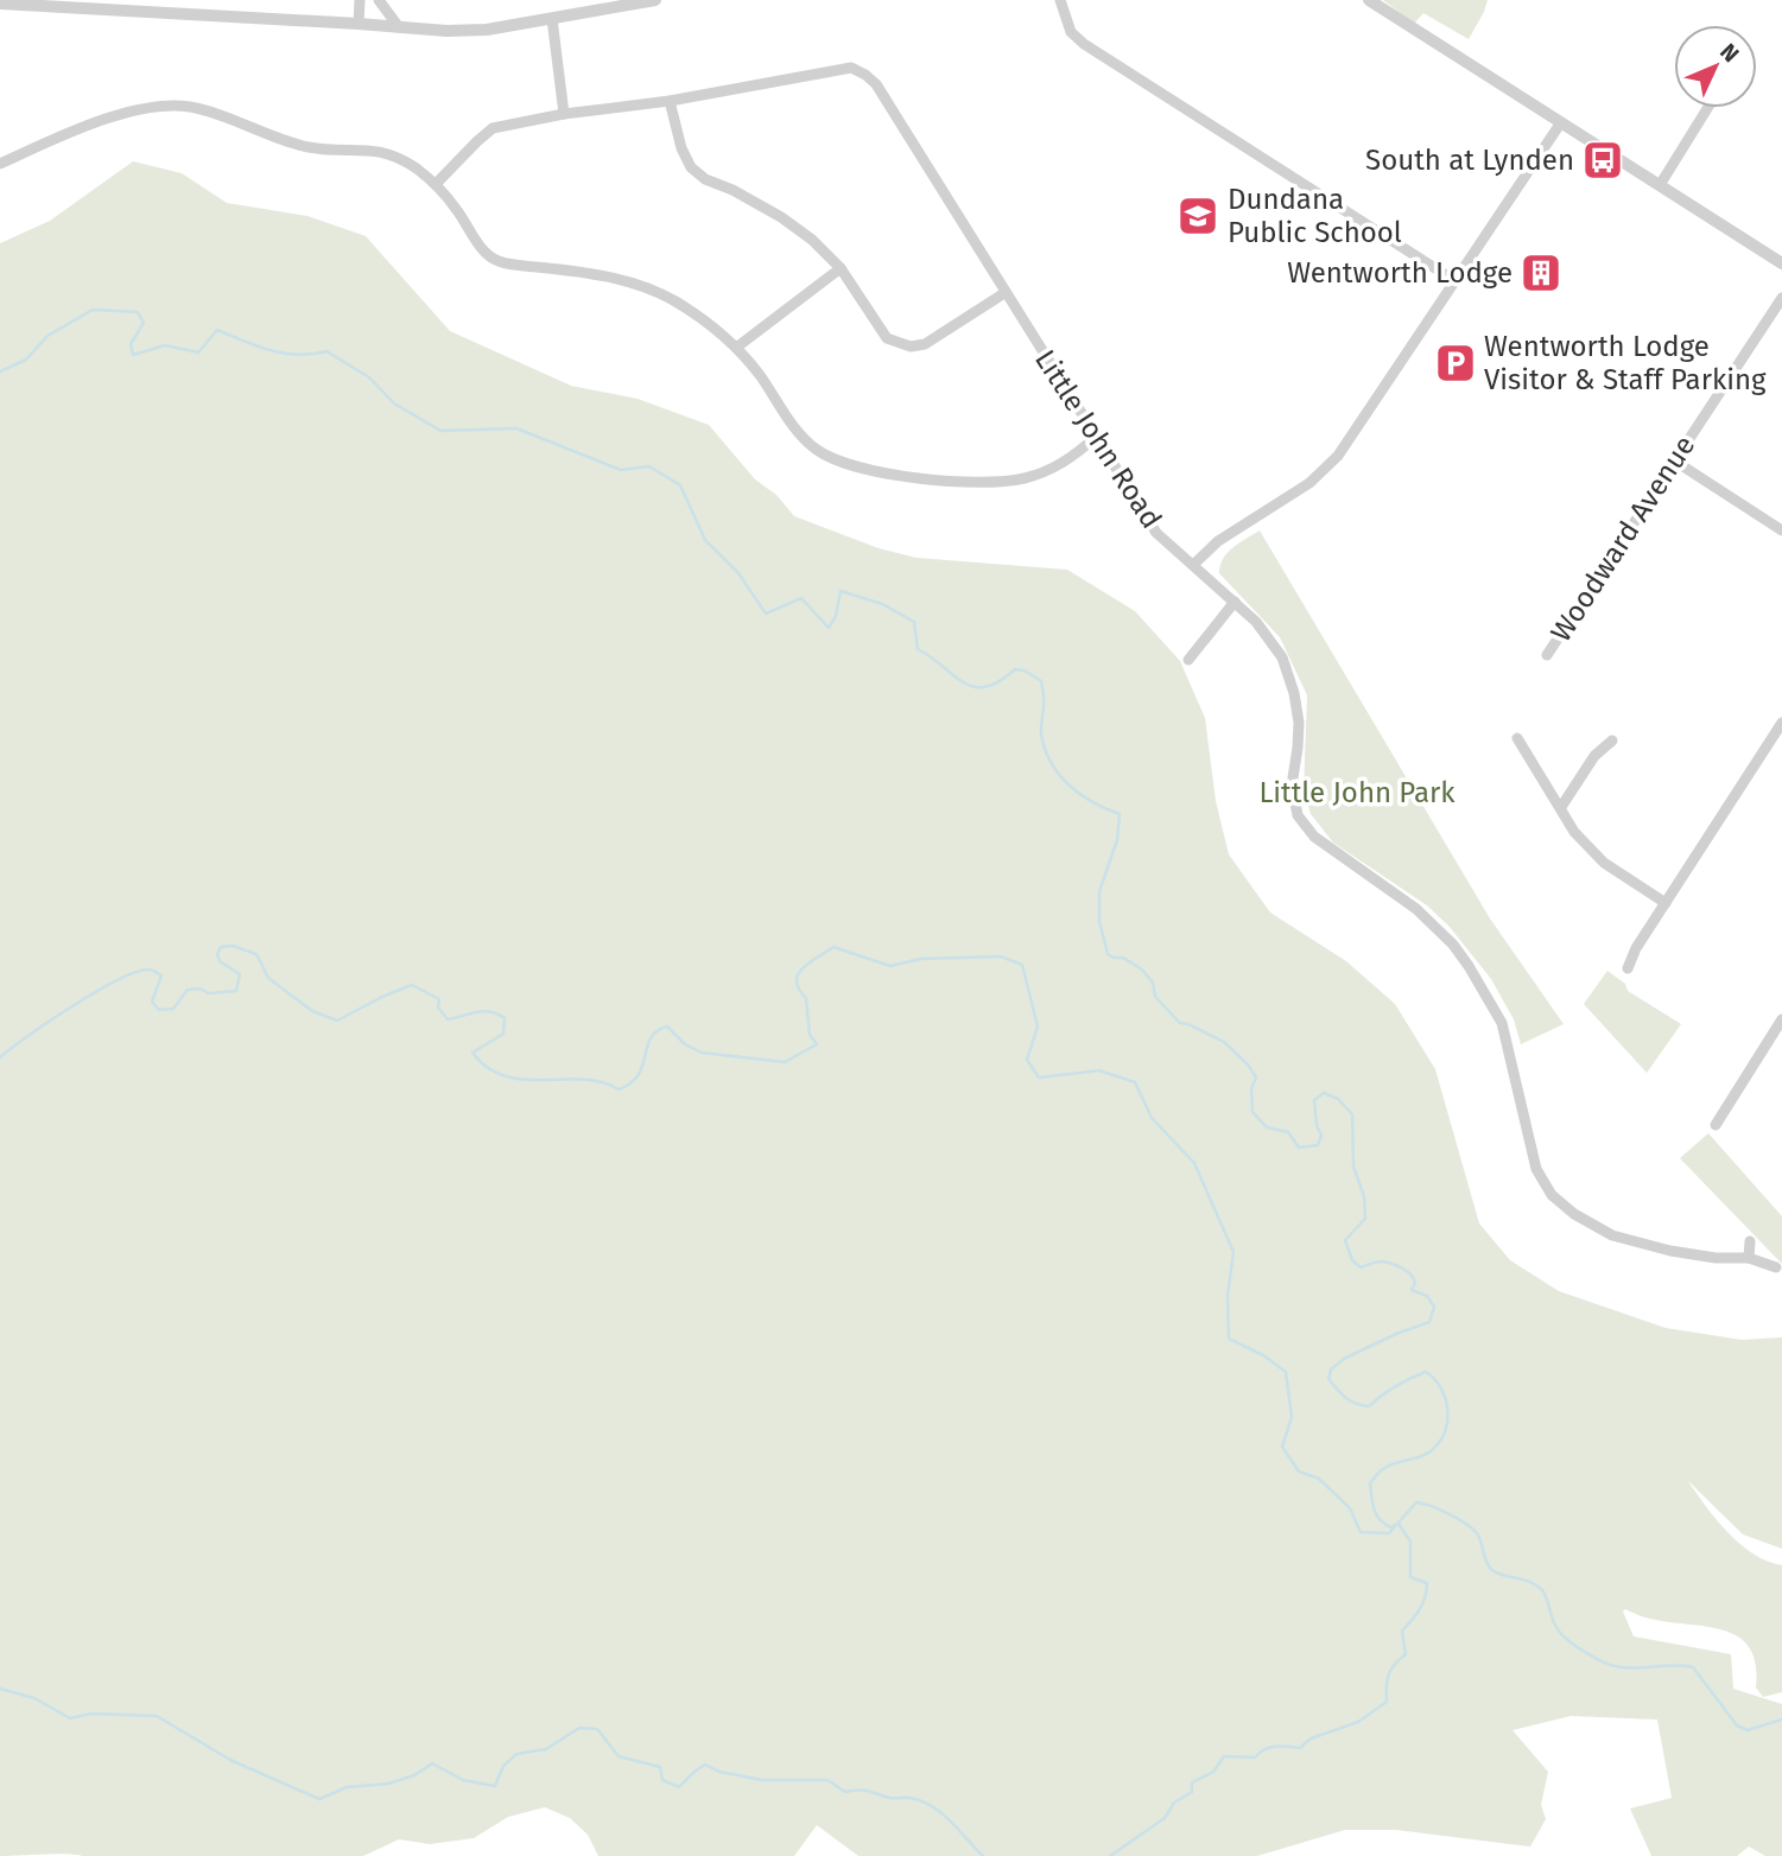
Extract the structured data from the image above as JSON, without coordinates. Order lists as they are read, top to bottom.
{
  "streets": {
    "street": ["Little John Road", "Woodward Avenue"]
  },
  "parks": ["Little John Park"],
  "places": {
    "bus stop": ["South at Lynden"],
    "school or university": ["Dundana Public School"],
    "building": ["Wentworth Lodge"],
    "parking": ["Wentworth Lodge Visitor & Staff Parking"]
  },
  "north": "top right"
}
